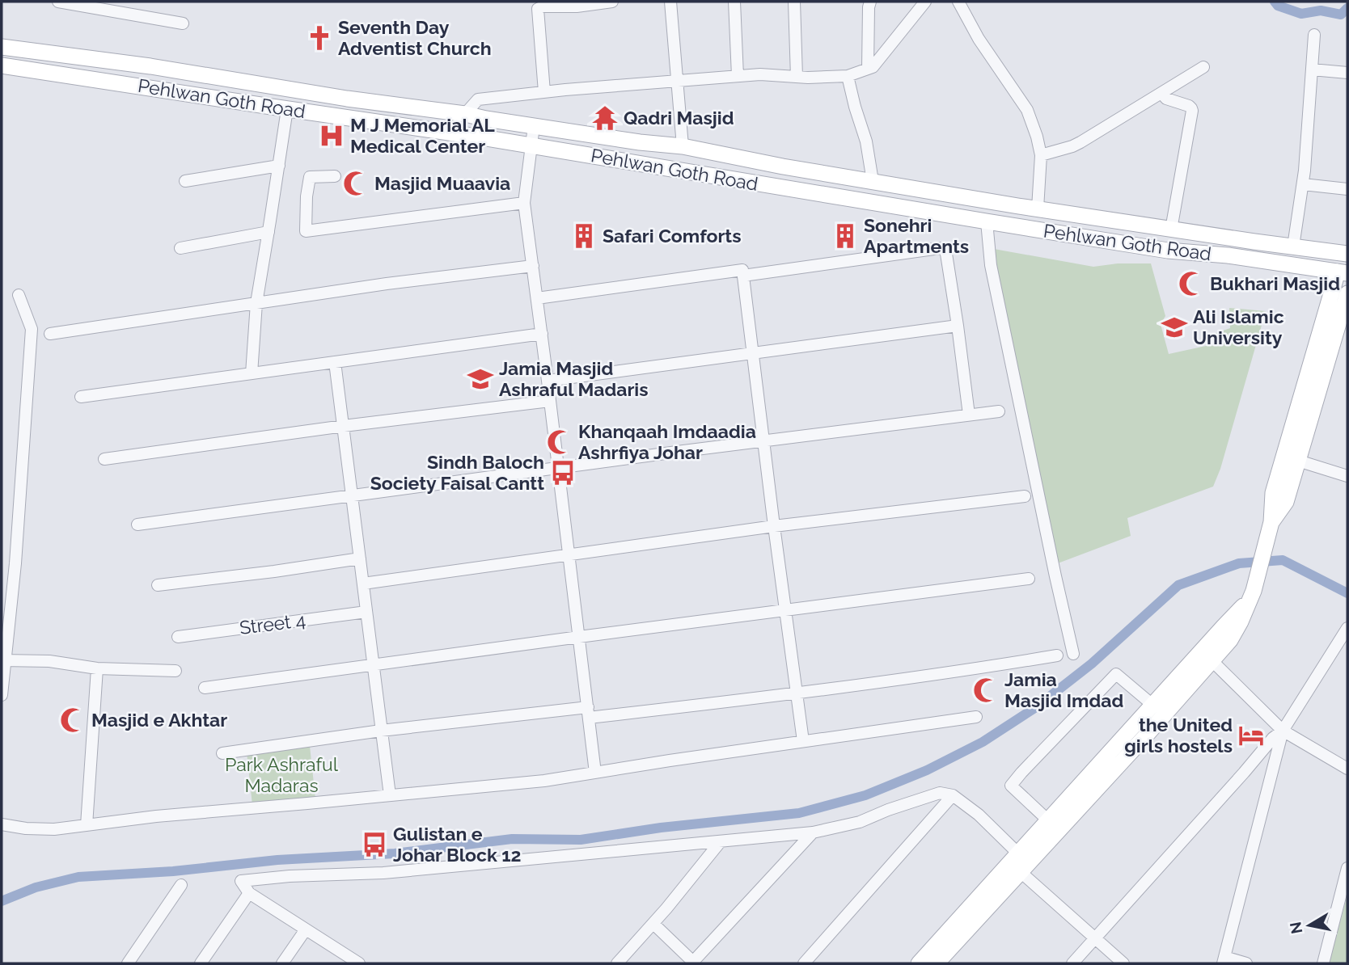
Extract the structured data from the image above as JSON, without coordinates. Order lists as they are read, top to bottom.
{
  "streets": {
    "main road": ["Pehlwan Goth Road"],
    "street": ["Street 4"]
  },
  "parks": ["Park Ashraful Madaras"],
  "places": {
    "church": ["Seventh Day Adventist Church"],
    "temple": ["Qadri Masjid"],
    "hospital": ["M J Memorial AL Medical Center"],
    "mosque": [
      "Masjid Muaavia",
      "Bukhari Masjid",
      "Khanqaah Imdaadia Ashrfiya Johar",
      "Jamia Masjid Imdad",
      "Masjid e Akhtar"
    ],
    "building": ["Safari Comforts", "Sonehri Apartments"],
    "school or university": ["Ali Islamic University", "Jamia Masjid Ashraful Madaris"],
    "bus stop": ["Sindh Baloch Society Faisal Cantt", "Gulistan e Johar Block 12"],
    "hotel": ["the United girls hostels"]
  },
  "north": "left"
}
